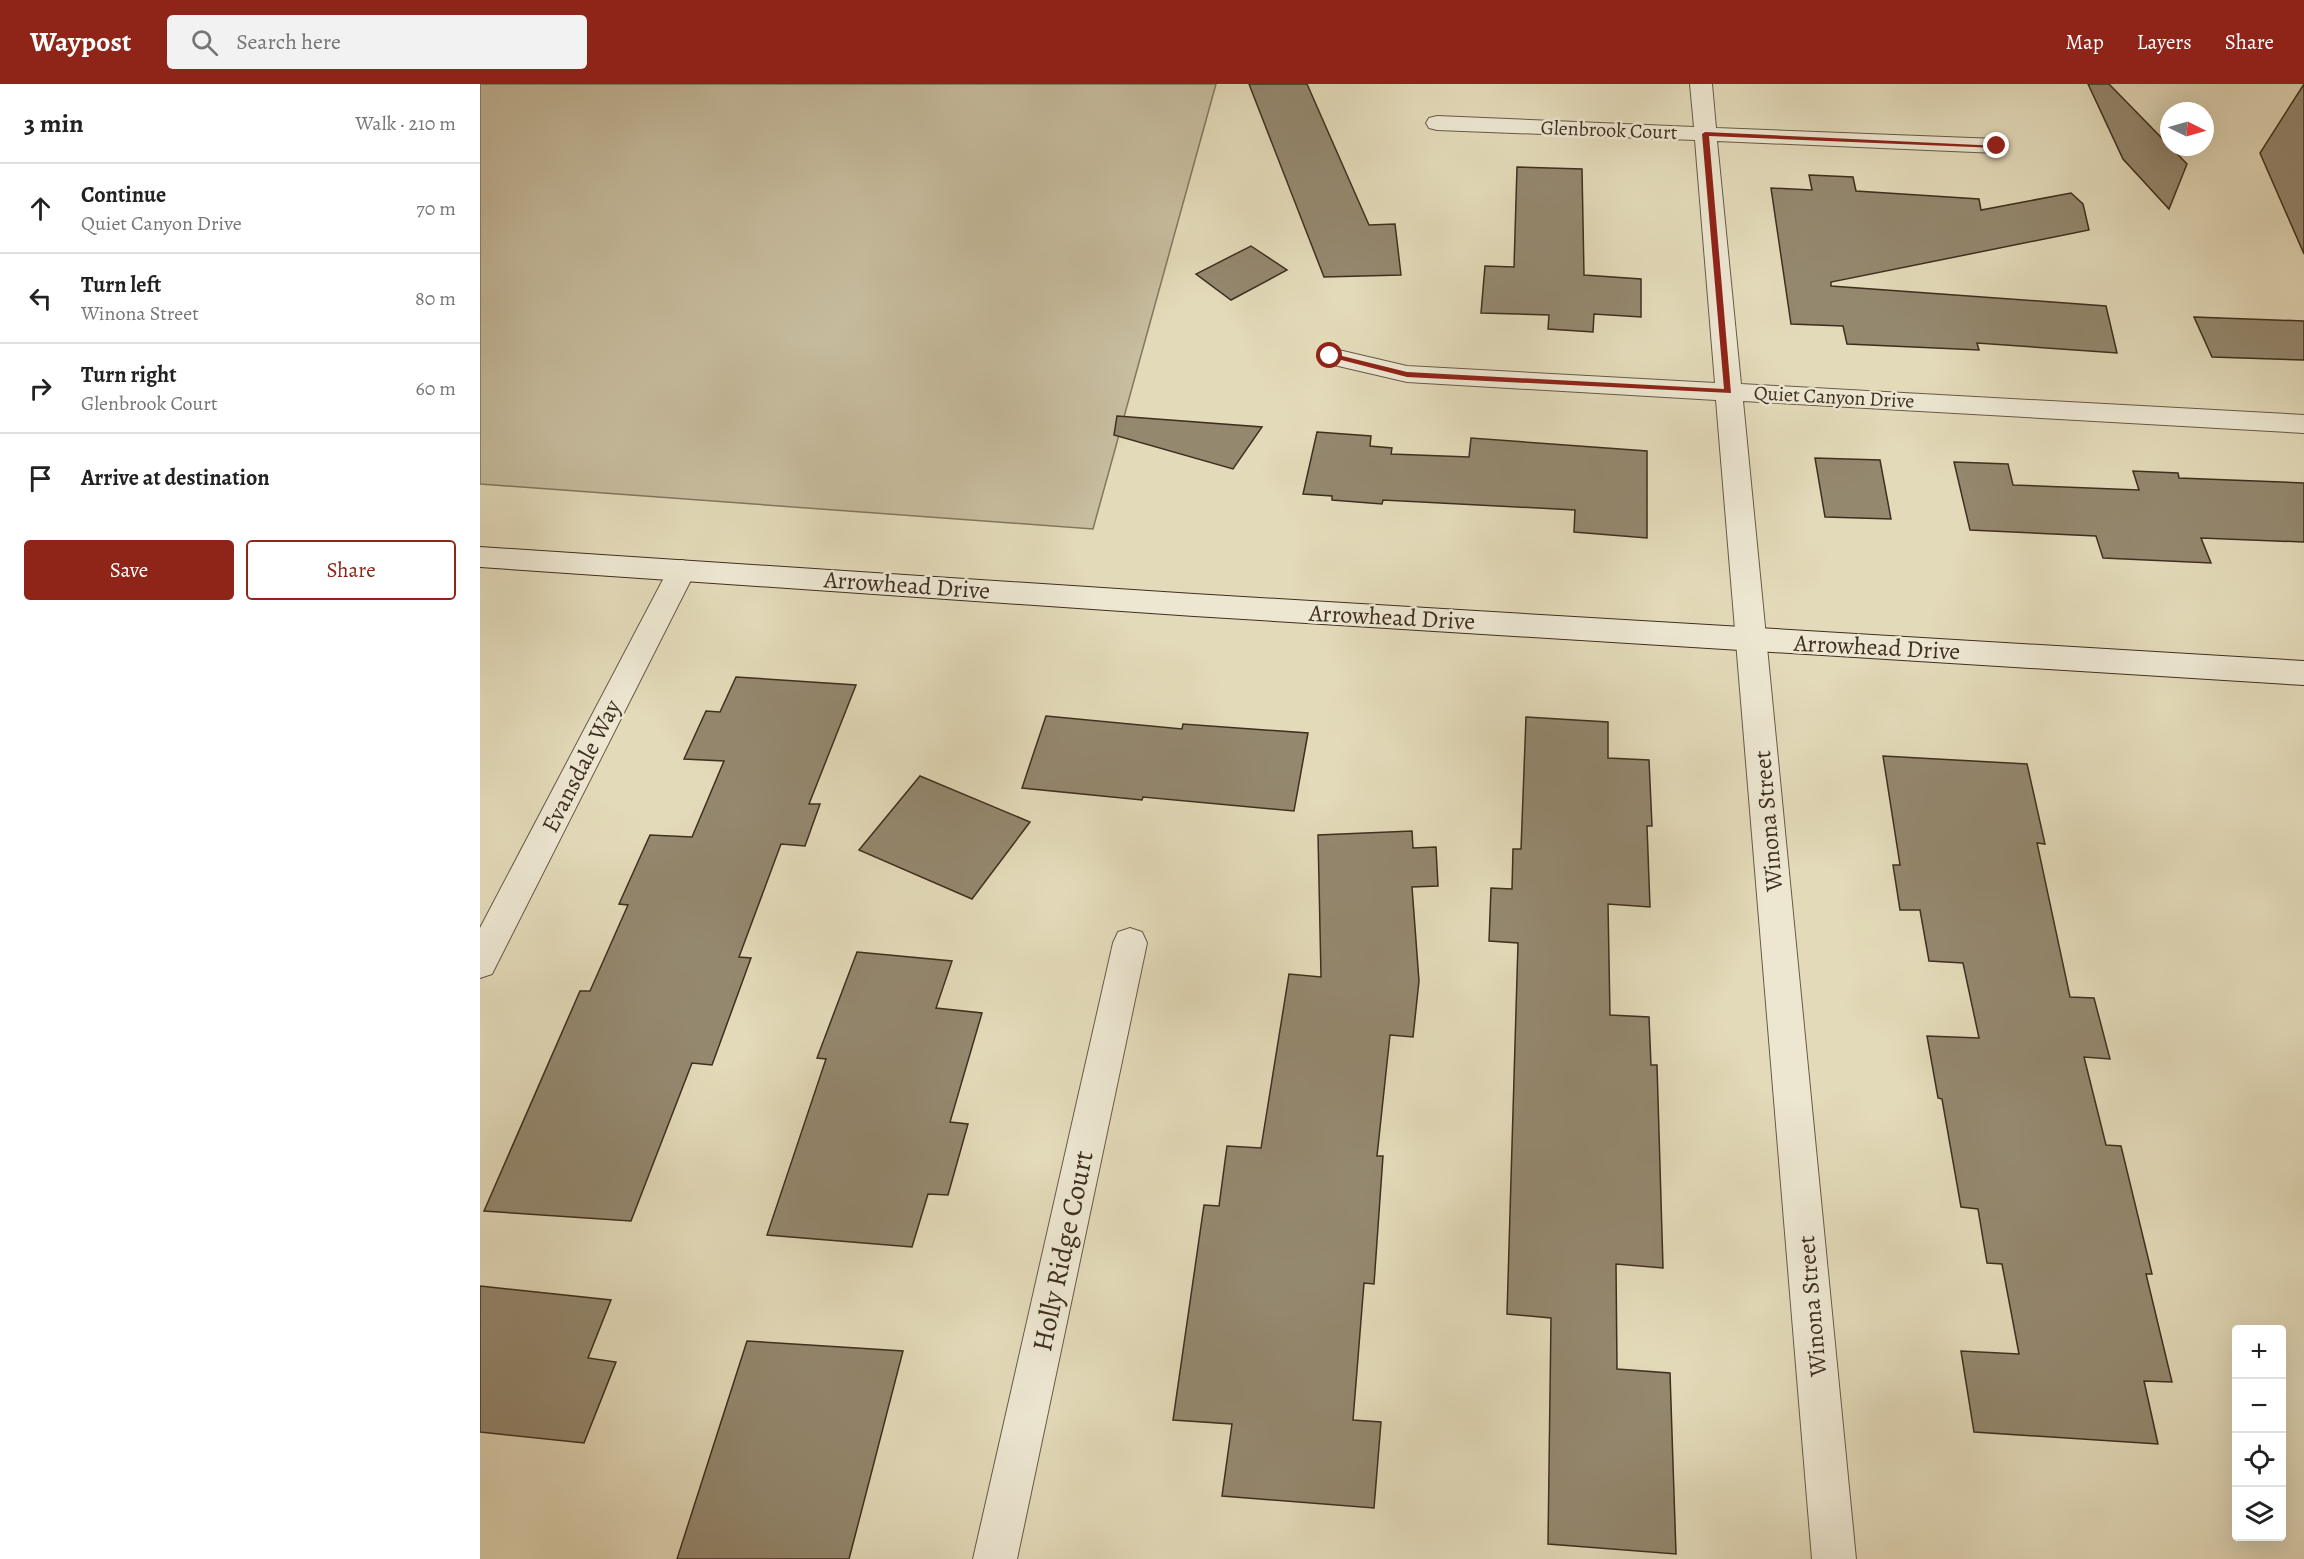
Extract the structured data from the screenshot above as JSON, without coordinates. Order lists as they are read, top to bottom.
{
  "streets": {
    "street": [
      "Glenbrook Court",
      "Quiet Canyon Drive",
      "Arrowhead Drive",
      "Evansdale Way",
      "Winona Street",
      "Holly Ridge Court"
    ]
  },
  "crossings": [
    ["Glenbrook Court", "Winona Street"],
    ["Quiet Canyon Drive", "Winona Street"],
    ["Arrowhead Drive", "Evansdale Way"],
    ["Arrowhead Drive", "Winona Street"]
  ],
  "north": "right",
  "page": {
    "header": "Waypost",
    "search": "Search here",
    "nav": ["Map", "Layers", "Share"],
    "heading": ["3 min", "Walk · 210 m"],
    "list": [
      ["Continue", "Quiet Canyon Drive", "70 m"],
      ["Turn left", "Winona Street", "80 m"],
      ["Turn right", "Glenbrook Court", "60 m"],
      "Arrive at destination"
    ],
    "buttons": ["Save", "Share"],
    "map_buttons": ["+", "−"]
  }
}
